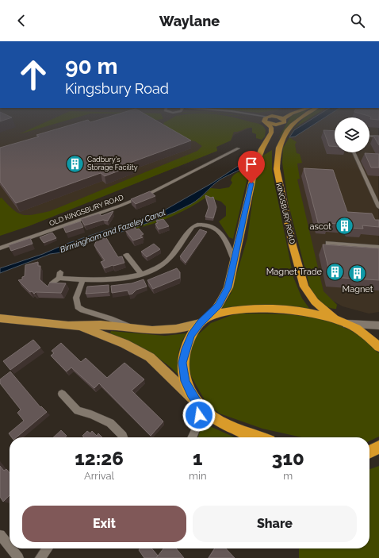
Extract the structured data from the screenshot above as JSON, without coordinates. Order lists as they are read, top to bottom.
{
  "streets": {
    "highway": ["KINGSBURY ROAD"],
    "street": ["OLD KINGSBURY ROAD"]
  },
  "water": ["Birmingham and Fazeley Canal"],
  "places": {
    "building": [
      "Cadbury's Storage Facility",
      "ascot",
      "Magnet Trade",
      "Magnet"
    ]
  },
  "page": {
    "header": "Waylane",
    "turn": ["90 m", "Kingsbury Road"],
    "eta": [
      "12:26",
      "Arrival",
      "1",
      "min",
      "310",
      "m"
    ],
    "buttons": ["Exit", "Share"]
  }
}
